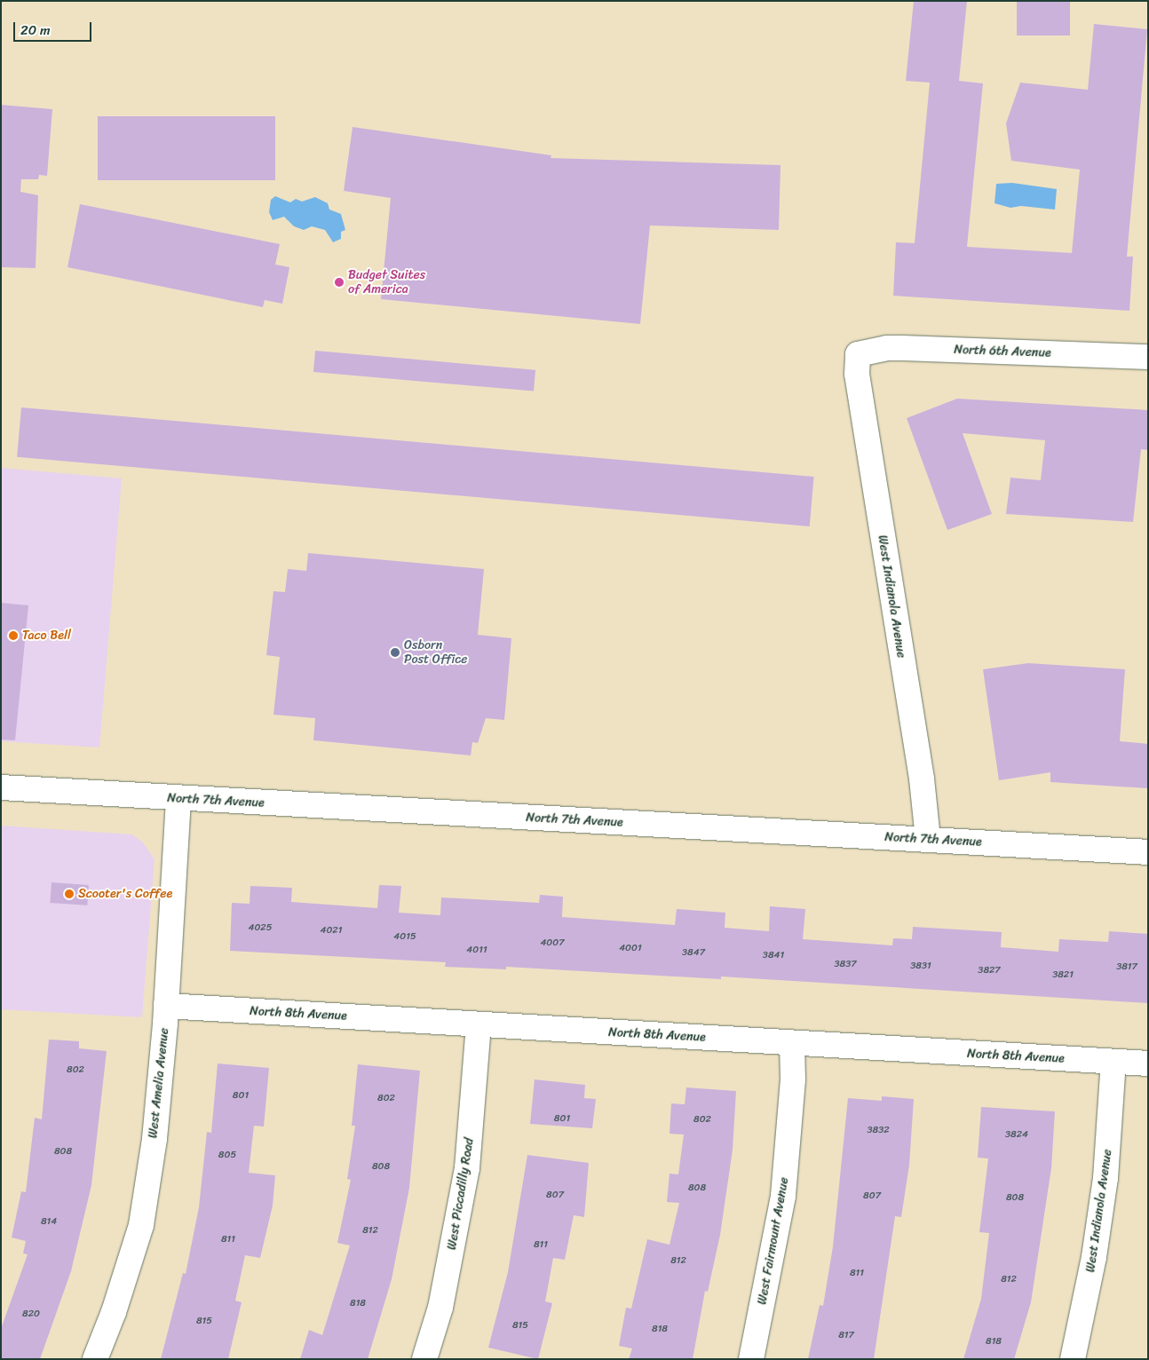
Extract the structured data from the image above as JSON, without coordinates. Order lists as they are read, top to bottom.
{
  "streets": {
    "street": [
      "North 6th Avenue",
      "West Indianola Avenue",
      "North 7th Avenue",
      "North 8th Avenue",
      "West Amelia Avenue",
      "West Piccadilly Road",
      "West Fairmount Avenue"
    ]
  },
  "crossings": [
    ["North 6th Avenue", "West Indianola Avenue"],
    ["West Indianola Avenue", "North 7th Avenue"],
    ["West Indianola Avenue", "North 8th Avenue"],
    ["North 7th Avenue", "West Amelia Avenue"],
    ["North 8th Avenue", "West Amelia Avenue"],
    ["North 8th Avenue", "West Piccadilly Road"],
    ["North 8th Avenue", "West Fairmount Avenue"]
  ],
  "places": [
    "Budget Suites of America",
    "Taco Bell",
    "Osborn Post Office",
    "Scooter's Coffee"
  ],
  "house_numbers": [
    "4025",
    "4021",
    "4015",
    "4007",
    "4001",
    "4011",
    "3847",
    "3841",
    "3837",
    "3831",
    "3817",
    "3827",
    "3821",
    "802",
    "801",
    "802",
    "801",
    "802",
    "3832",
    "3824",
    "808",
    "805",
    "808",
    "808",
    "807",
    "807",
    "808",
    "814",
    "812",
    "811",
    "811",
    "812",
    "811",
    "812",
    "818",
    "820",
    "815",
    "815",
    "818",
    "817",
    "818"
  ],
  "scale_bar": "20 m"
}
